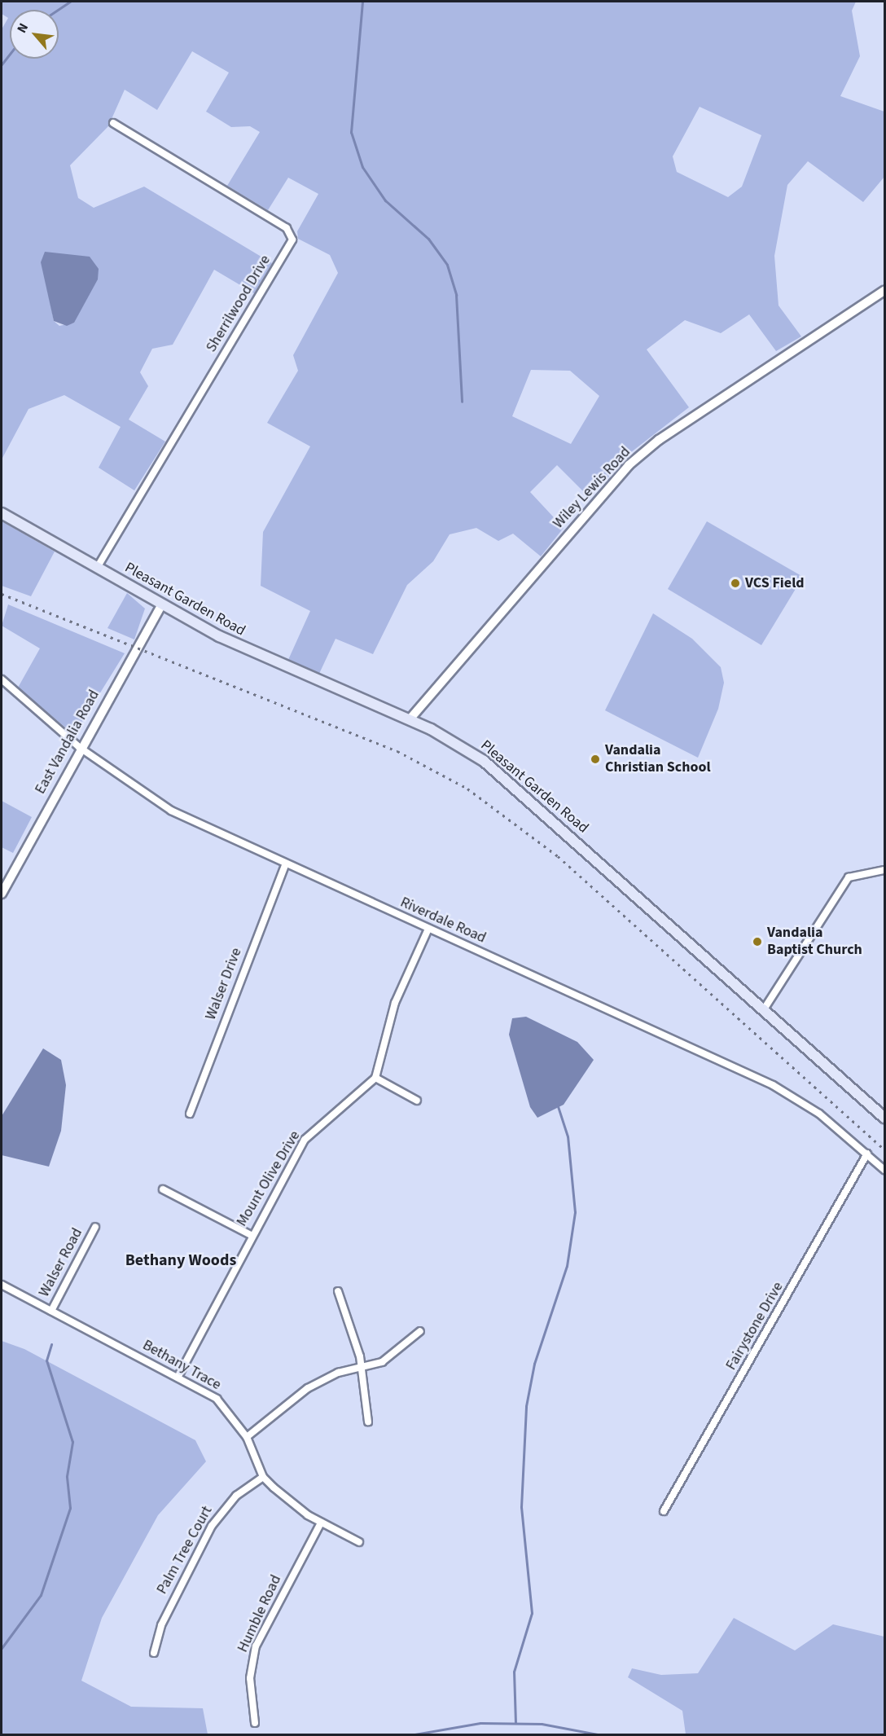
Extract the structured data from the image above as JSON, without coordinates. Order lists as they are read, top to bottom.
{
  "streets": {
    "main road": ["Pleasant Garden Road"],
    "street": [
      "Sherrilwood Drive",
      "Wiley Lewis Road",
      "East Vandalia Road",
      "Riverdale Road",
      "Walser Drive",
      "Mount Olive Drive",
      "Walser Road",
      "Fairystone Drive",
      "Bethany Trace",
      "Palm Tree Court",
      "Humble Road"
    ]
  },
  "crossings": [
    ["Sherrilwood Drive", "Pleasant Garden Road"],
    ["Wiley Lewis Road", "Pleasant Garden Road"],
    ["Pleasant Garden Road", "East Vandalia Road"],
    ["East Vandalia Road", "Riverdale Road"],
    ["Riverdale Road", "Walser Drive"],
    ["Riverdale Road", "Fairystone Drive"],
    ["Mount Olive Drive", "Bethany Trace"],
    ["Walser Road", "Bethany Trace"],
    ["Bethany Trace", "Palm Tree Court"]
  ],
  "districts": ["Bethany Woods"],
  "places": ["VCS Field", "Vandalia Christian School", "Vandalia Baptist Church"],
  "north": "top left"
}
